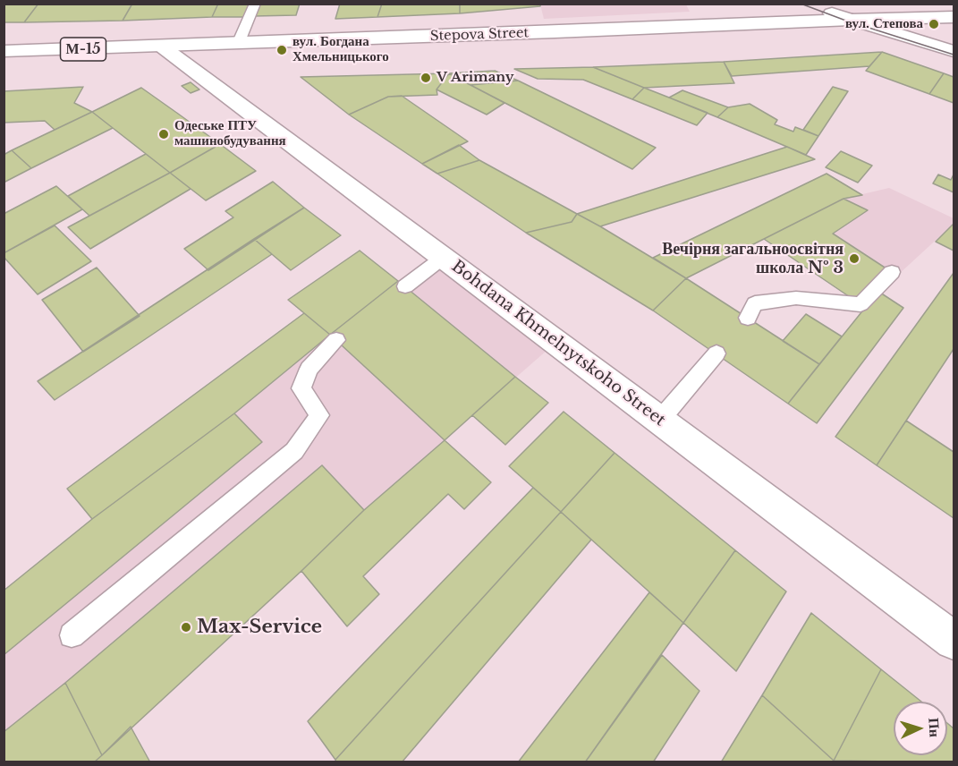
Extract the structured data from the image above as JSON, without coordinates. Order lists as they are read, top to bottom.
{
  "streets": {
    "main road": ["Stepova Street", "М-15", "Bohdana Khmelnytskoho Street"]
  },
  "crossings": [
    ["Stepova Street", "Bohdana Khmelnytskoho Street"]
  ],
  "places": [
    "вул. Степова",
    "вул. Богдана Хмельницького",
    "V Arimany",
    "Одеське ПТУ машинобудування",
    "Вечірня загальноосвітня школа № 3",
    "Max-Service"
  ],
  "north": "right"
}
